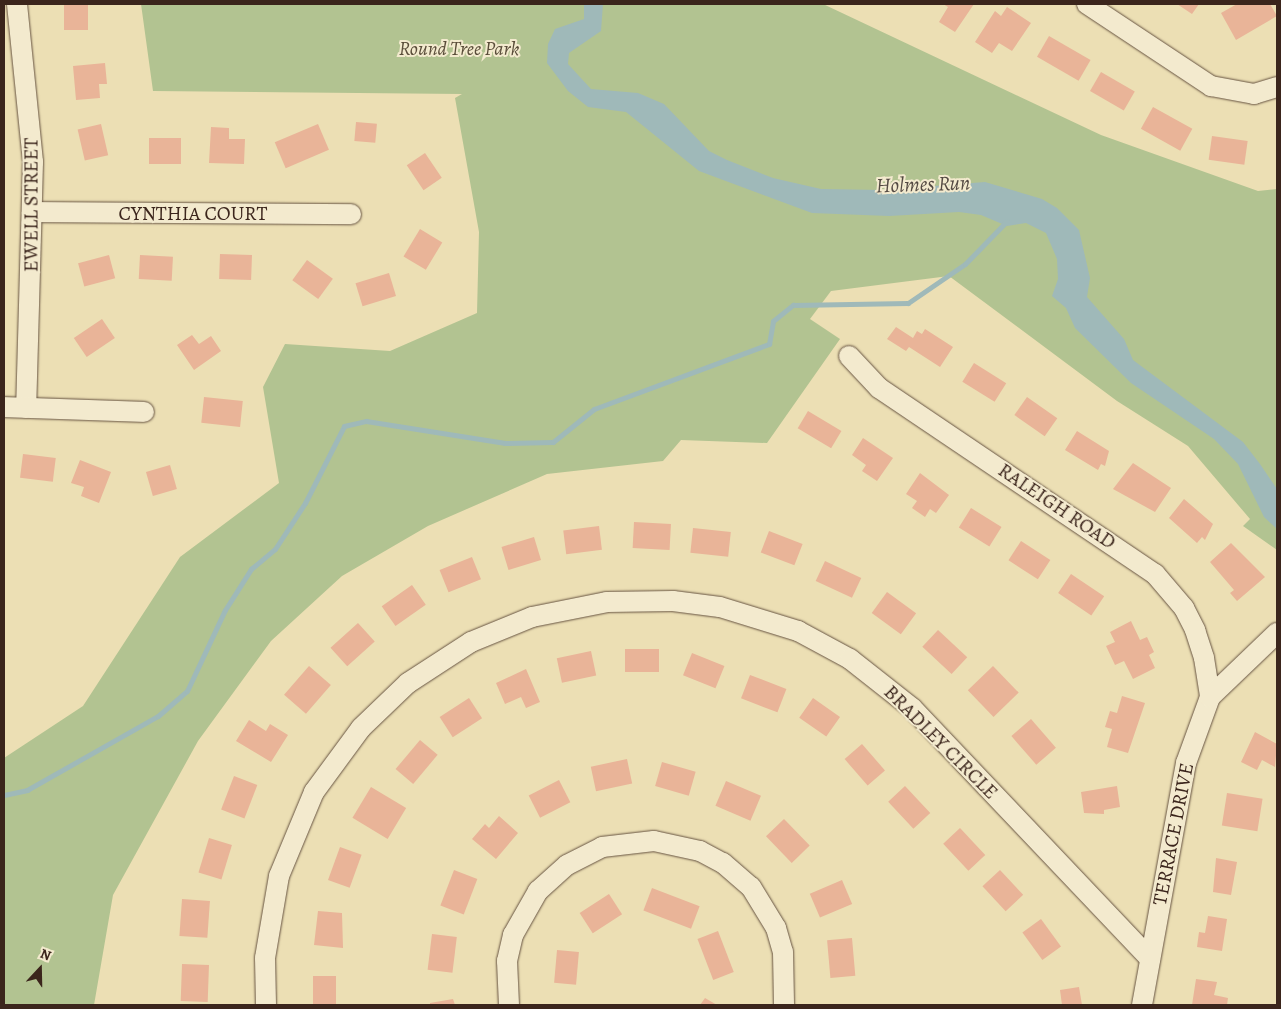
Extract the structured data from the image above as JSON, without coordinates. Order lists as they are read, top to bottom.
{
  "streets": {
    "street": [
      "EWELL STREET",
      "CYNTHIA COURT",
      "RALEIGH ROAD",
      "BRADLEY CIRCLE",
      "TERRACE DRIVE"
    ]
  },
  "crossings": [
    ["EWELL STREET", "CYNTHIA COURT"],
    ["RALEIGH ROAD", "TERRACE DRIVE"],
    ["BRADLEY CIRCLE", "TERRACE DRIVE"]
  ],
  "water": ["Holmes Run"],
  "parks": ["Round Tree Park"],
  "north": "top"
}
